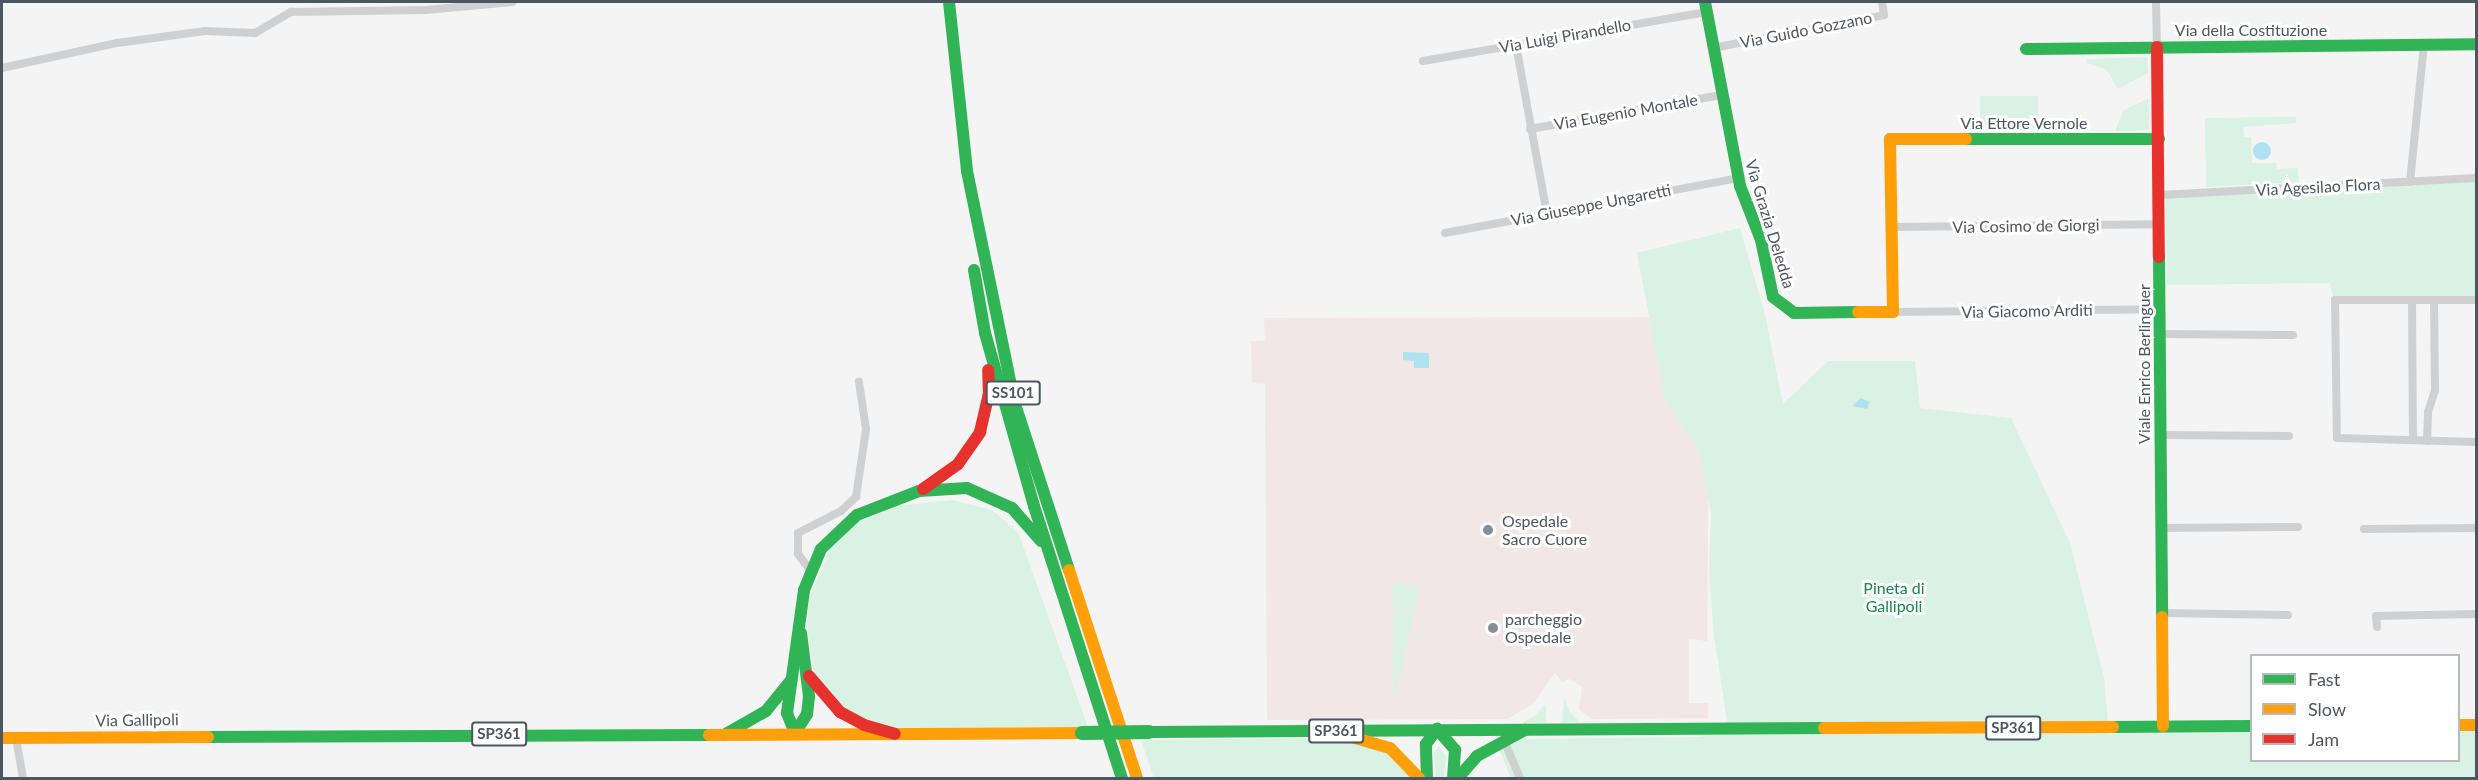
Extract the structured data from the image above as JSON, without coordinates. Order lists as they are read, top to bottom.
{
  "streets": {
    "main road": [
      "Via della Costituzione",
      "Via Ettore Vernole",
      "Via Grazia Deledda",
      "Viale Enrico Berlinguer",
      "SS101",
      "Via Gallipoli",
      "SP361"
    ],
    "street": [
      "Via Guido Gozzano",
      "Via Luigi Pirandello",
      "Via Eugenio Montale",
      "Via Agesilao Flora",
      "Via Giuseppe Ungaretti",
      "Via Cosimo de Giorgi",
      "Via Giacomo Arditi"
    ]
  },
  "crossings": [
    ["Via Guido Gozzano", "Via Grazia Deledda"],
    ["Via della Costituzione", "Viale Enrico Berlinguer"],
    ["Via Luigi Pirandello", "Via Grazia Deledda"],
    ["Via Eugenio Montale", "Via Grazia Deledda"],
    ["Via Ettore Vernole", "Via Cosimo de Giorgi"],
    ["Via Ettore Vernole", "Viale Enrico Berlinguer"],
    ["Via Agesilao Flora", "Viale Enrico Berlinguer"],
    ["Via Giuseppe Ungaretti", "Via Grazia Deledda"],
    ["Via Grazia Deledda", "Via Giacomo Arditi"],
    ["Via Cosimo de Giorgi", "Viale Enrico Berlinguer"],
    ["Via Giacomo Arditi", "Viale Enrico Berlinguer"],
    ["Viale Enrico Berlinguer", "SP361"],
    ["Via Gallipoli", "SP361"]
  ],
  "parks": ["Pineta di Gallipoli"],
  "places": ["Ospedale Sacro Cuore", "parcheggio Ospedale"],
  "legend": ["Fast", "Slow", "Jam"]
}
